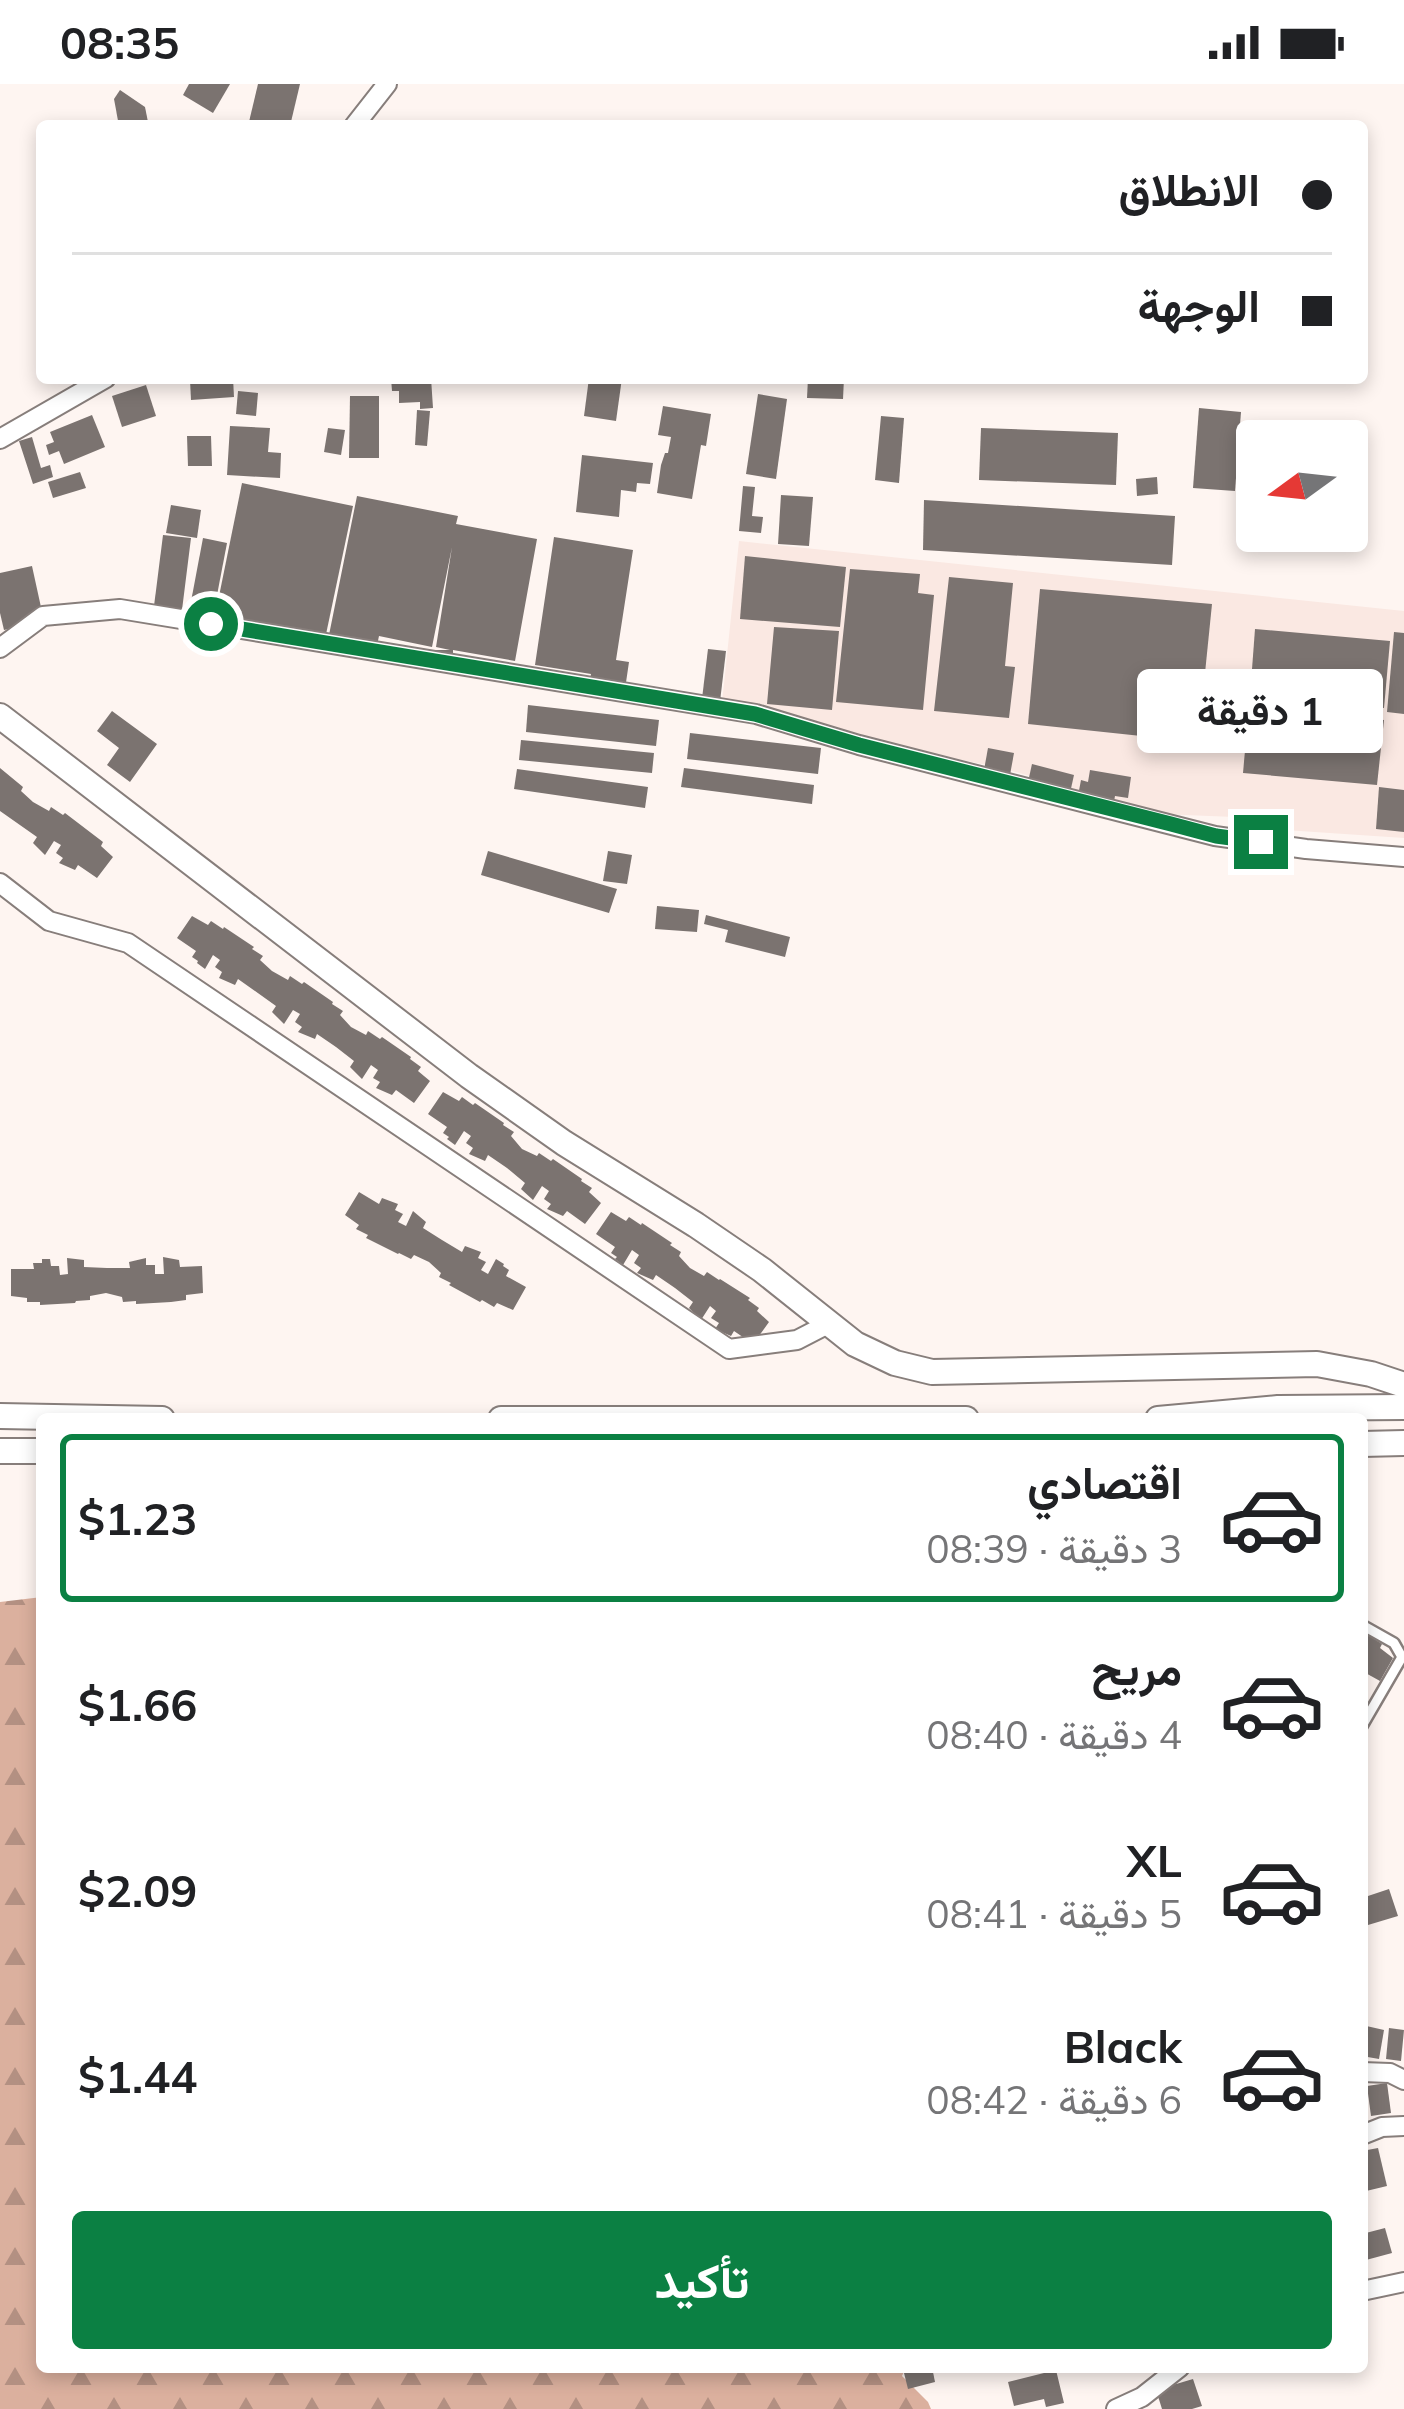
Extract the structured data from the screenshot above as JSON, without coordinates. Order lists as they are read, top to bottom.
{
  "north": "left",
  "page": {
    "status": "08:35",
    "banner": ["الانطلاق", "الوجهة"],
    "bubble": "1 دقيقة",
    "list": [
      {
        "name": "اقتصادي",
        "note": "3 دقيقة · 08:39",
        "value": "$1.23"
      },
      {
        "name": "مريح",
        "note": "4 دقيقة · 08:40",
        "value": "$1.66"
      },
      {
        "name": "XL",
        "note": "5 دقيقة · 08:41",
        "value": "$2.09"
      },
      {
        "name": "Black",
        "note": "6 دقيقة · 08:42",
        "value": "$1.44"
      }
    ],
    "buttons": "تأكيد"
  }
}
